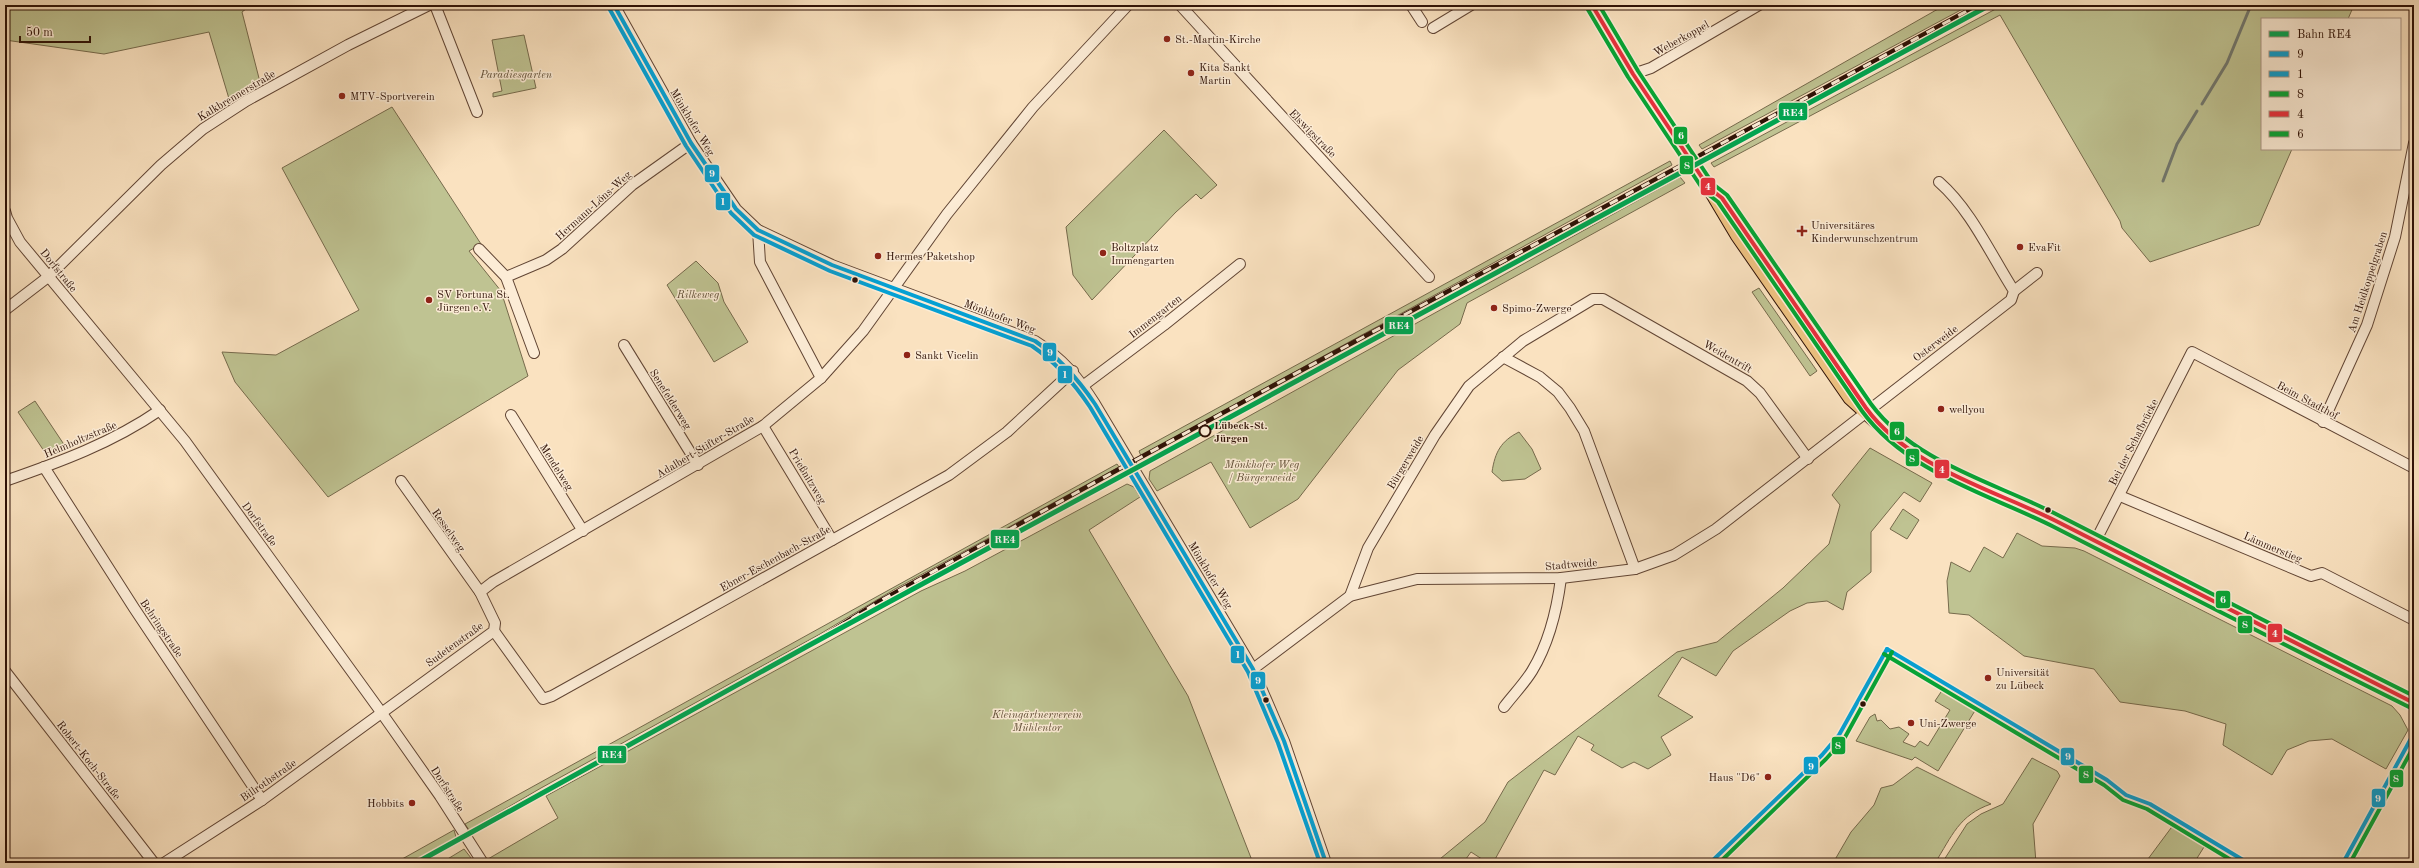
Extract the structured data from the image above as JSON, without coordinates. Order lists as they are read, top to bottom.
{
  "streets": {
    "street": [
      "Weberkoppel",
      "Kalkbrennerstraße",
      "Mönkhofer Weg",
      "Elswigstraße",
      "Hermann-Löns-Weg",
      "Dorfstraße",
      "Am Heidkoppelgraben",
      "Immengarten",
      "Osterweide",
      "Weidentrift",
      "Senefelderweg",
      "Beim Stadthof",
      "Helmholtzstraße",
      "Bei der Schafbrücke",
      "Adalbert-Stifter-Straße",
      "Bürgerweide",
      "Mendelweg",
      "Prießnitzweg",
      "Resselweg",
      "Lämmerstieg",
      "Ebner-Eschenbach-Straße",
      "Stadtweide",
      "Behringstraße",
      "Sudetenstraße",
      "Robert-Koch-Straße",
      "Billrothstraße"
    ]
  },
  "crossings": [
    ["Kalkbrennerstraße", "Dorfstraße"],
    ["Mönkhofer Weg", "Hermann-Löns-Weg"],
    ["Mönkhofer Weg", "Immengarten"],
    ["Mönkhofer Weg", "Adalbert-Stifter-Straße"],
    ["Mönkhofer Weg", "Ebner-Eschenbach-Straße"],
    ["Mönkhofer Weg", "Stadtweide"],
    ["Dorfstraße", "Helmholtzstraße"],
    ["Dorfstraße", "Sudetenstraße"],
    ["Dorfstraße", "Billrothstraße"],
    ["Am Heidkoppelgraben", "Beim Stadthof"],
    ["Osterweide", "Stadtweide"],
    ["Weidentrift", "Bürgerweide"],
    ["Weidentrift", "Stadtweide"],
    ["Senefelderweg", "Adalbert-Stifter-Straße"],
    ["Beim Stadthof", "Bei der Schafbrücke"],
    ["Helmholtzstraße", "Behringstraße"],
    ["Bei der Schafbrücke", "Lämmerstieg"],
    ["Adalbert-Stifter-Straße", "Mendelweg"],
    ["Adalbert-Stifter-Straße", "Prießnitzweg"],
    ["Adalbert-Stifter-Straße", "Resselweg"],
    ["Adalbert-Stifter-Straße", "Sudetenstraße"],
    ["Bürgerweide", "Stadtweide"],
    ["Prießnitzweg", "Ebner-Eschenbach-Straße"],
    ["Resselweg", "Sudetenstraße"],
    ["Ebner-Eschenbach-Straße", "Sudetenstraße"],
    ["Behringstraße", "Billrothstraße"],
    ["Sudetenstraße", "Billrothstraße"]
  ],
  "parks": [
    "Paradiesgarten",
    "Rilkeweg",
    "Mönkhofer Weg / Bürgerweide",
    "Kleingärtnerverein Mühlentor"
  ],
  "places": {
    "other": [
      "St.-Martin-Kirche",
      "Kita Sankt Martin",
      "MTV-Sportverein",
      "EvaFit",
      "Boltzplatz Immengarten",
      "Hermes Paketshop",
      "SV Fortuna St. Jürgen e.V.",
      "Spimo-Zwerge",
      "Sankt Vicelin",
      "wellyou",
      "Lübeck-St. Jürgen",
      "Universität zu Lübeck",
      "Uni-Zwerge",
      "Haus \"D6\"",
      "Hobbits"
    ],
    "health": ["Universitäres Kinderwunschzentrum"]
  },
  "lines": [
    "rail line RE4",
    "transit line 9",
    "transit line 4",
    "transit line 6",
    "transit line 1",
    "transit line 8"
  ],
  "legend": [
    "Bahn RE4",
    "9",
    "1",
    "8",
    "4",
    "6"
  ],
  "scale_bar": "50 m"
}
